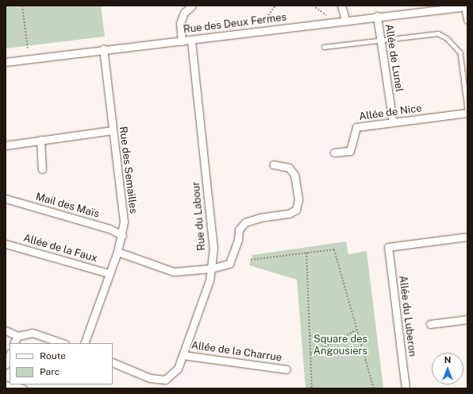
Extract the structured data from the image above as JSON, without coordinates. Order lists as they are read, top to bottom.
{
  "streets": {
    "street": [
      "Rue des Deux Fermes",
      "Allée de Lunel",
      "Allée de Nice",
      "Rue des Semailles",
      "Mail des Maïs",
      "Rue du Labour",
      "Allée de la Faux",
      "Allée du Luberon",
      "Allée de la Charrue"
    ]
  },
  "crossings": [
    ["Rue des Deux Fermes", "Allée de Lunel"],
    ["Rue des Deux Fermes", "Rue des Semailles"],
    ["Rue des Deux Fermes", "Rue du Labour"],
    ["Allée de Lunel", "Allée de Nice"],
    ["Rue des Semailles", "Mail des Maïs"],
    ["Rue des Semailles", "Allée de la Faux"],
    ["Rue du Labour", "Allée de la Charrue"]
  ],
  "parks": ["Square des Angousiers"],
  "legend": ["Route", "Parc"],
  "north": "top"
}
